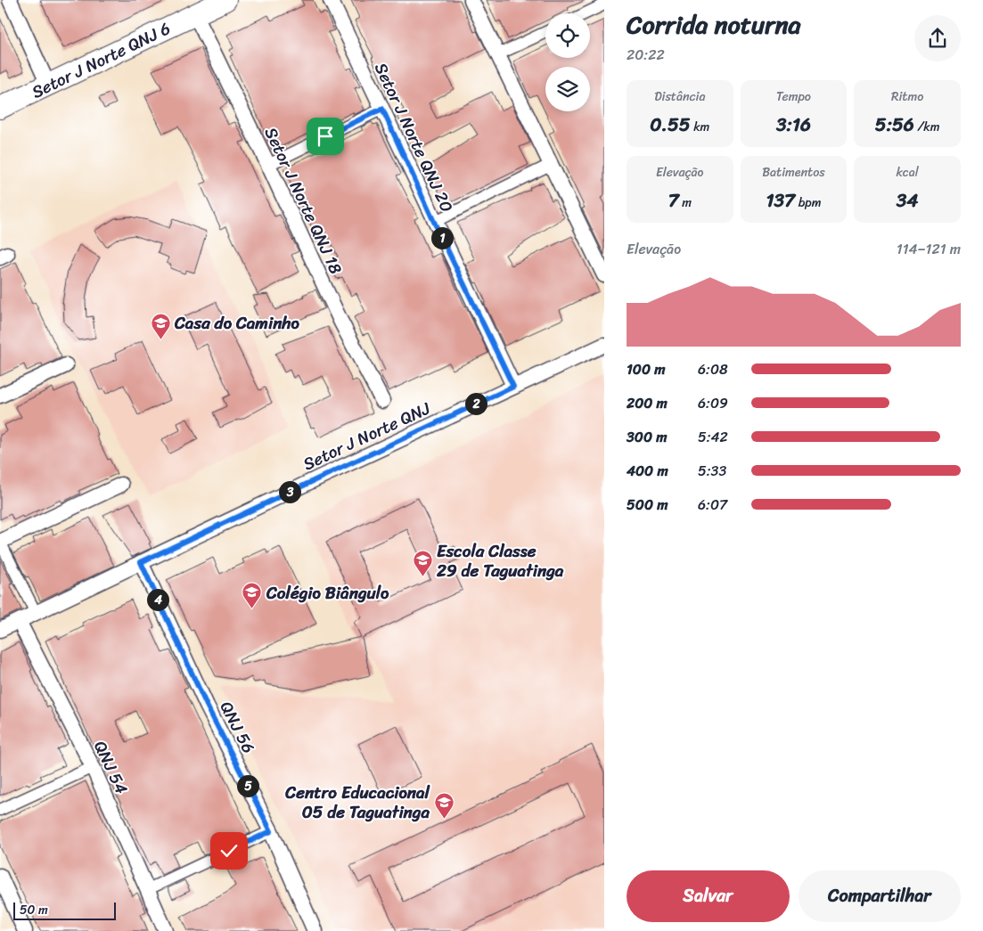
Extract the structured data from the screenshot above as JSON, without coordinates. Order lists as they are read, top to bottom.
{
  "streets": {
    "main road": ["Setor J Norte QNJ 6"],
    "street": [
      "Setor J Norte QNJ 20",
      "Setor J Norte QNJ 18",
      "Setor J Norte QNJ",
      "QNJ 56",
      "QNJ 54"
    ]
  },
  "crossings": [
    ["Setor J Norte QNJ 6", "Setor J Norte QNJ 18"],
    ["Setor J Norte QNJ 20", "Setor J Norte QNJ"],
    ["Setor J Norte QNJ", "QNJ 56"],
    ["Setor J Norte QNJ", "QNJ 54"]
  ],
  "places": {
    "school or university": [
      "Casa do Caminho",
      "Escola Classe 29 de Taguatinga",
      "Colégio Biângulo",
      "Centro Educacional 05 de Taguatinga"
    ]
  },
  "scale_bar": "50 m",
  "page": {
    "heading": ["Corrida noturna", "20:22"],
    "stats": [
      ["Distância", "0.55 km"],
      ["Tempo", "3:16"],
      ["Ritmo", "5:56 /km"],
      ["Elevação", "7 m"],
      ["Batimentos", "137 bpm"],
      ["kcal", "34"]
    ],
    "pins": [
      "1",
      "2",
      "3",
      "4",
      "5"
    ],
    "chart": ["Elevação", "114–121 m"],
    "list": [
      {
        "name": "100 m",
        "note": "6:08"
      },
      {
        "name": "200 m",
        "note": "6:09"
      },
      {
        "name": "300 m",
        "note": "5:42"
      },
      {
        "name": "400 m",
        "note": "5:33"
      },
      {
        "name": "500 m",
        "note": "6:07"
      }
    ],
    "buttons": ["Salvar", "Compartilhar"],
    "scale": "50 m"
  }
}
